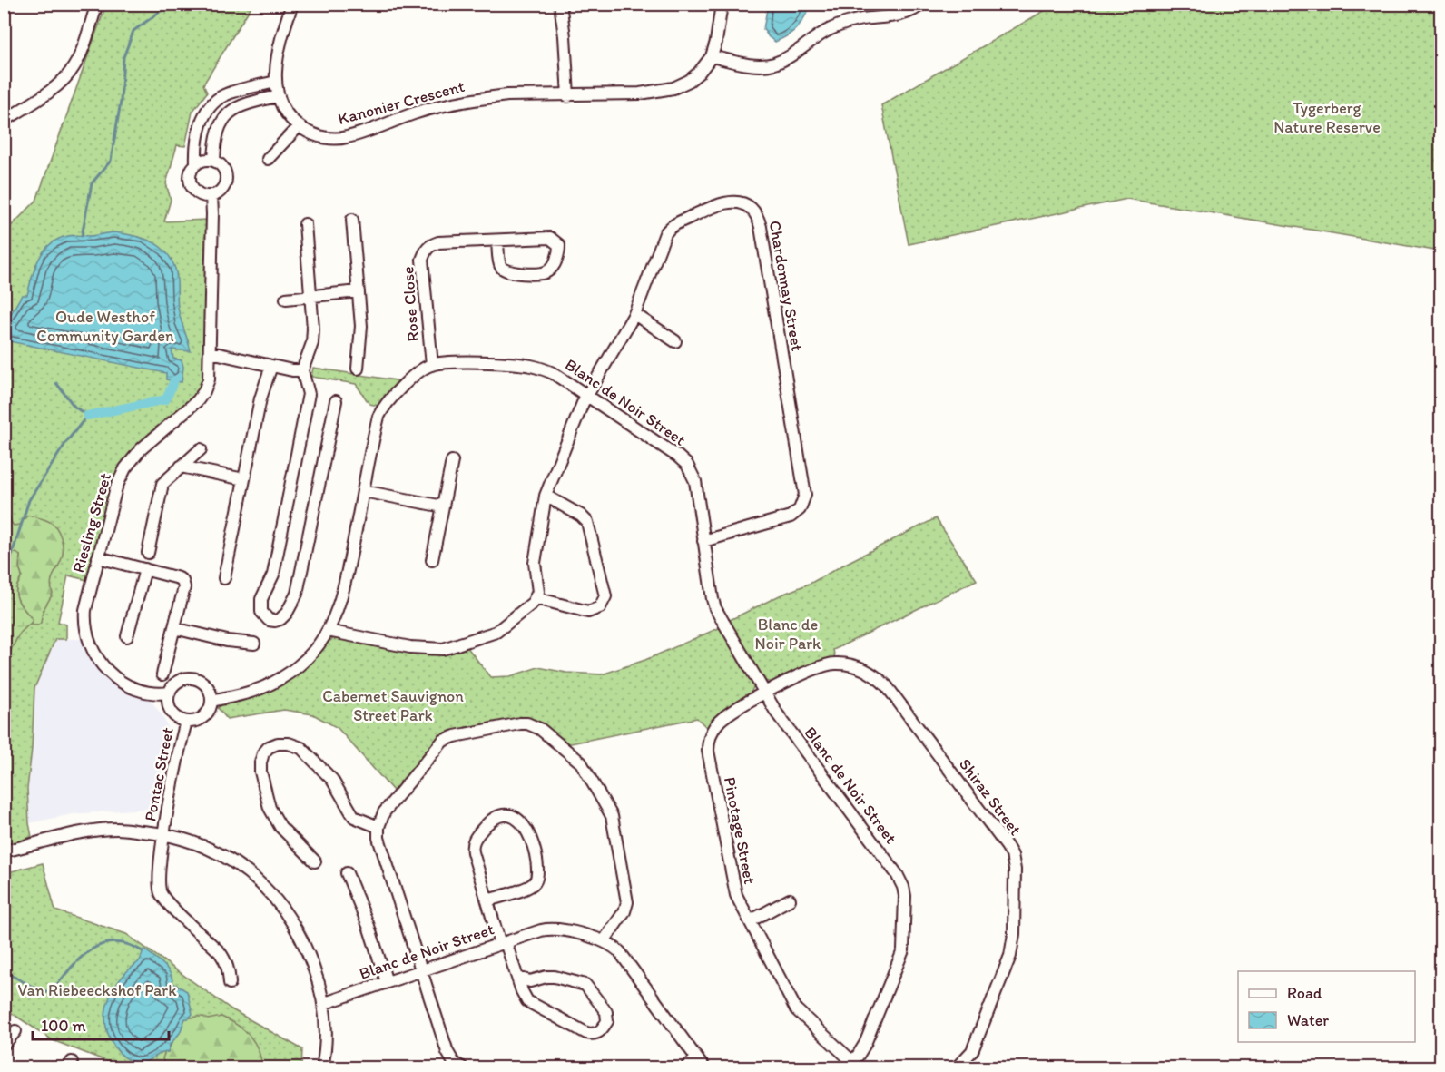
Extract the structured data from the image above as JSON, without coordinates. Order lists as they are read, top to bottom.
{
  "streets": {
    "street": [
      "Kanonier Crescent",
      "Chardonnay Street",
      "Rose Close",
      "Blanc de Noir Street",
      "Riesling Street",
      "Pontac Street",
      "Shiraz Street",
      "Pinotage Street"
    ]
  },
  "crossings": [
    ["Chardonnay Street", "Blanc de Noir Street"],
    ["Rose Close", "Blanc de Noir Street"],
    ["Blanc de Noir Street", "Shiraz Street"],
    ["Blanc de Noir Street", "Pinotage Street"],
    ["Riesling Street", "Pontac Street"],
    ["Shiraz Street", "Pinotage Street"]
  ],
  "parks": [
    "Tygerberg Nature Reserve",
    "Oude Westhof Community Garden",
    "Blanc de Noir Park",
    "Cabernet Sauvignon Street Park",
    "Van Riebeeckshof Park"
  ],
  "legend": ["Road", "Water"],
  "scale_bar": "100 m"
}
